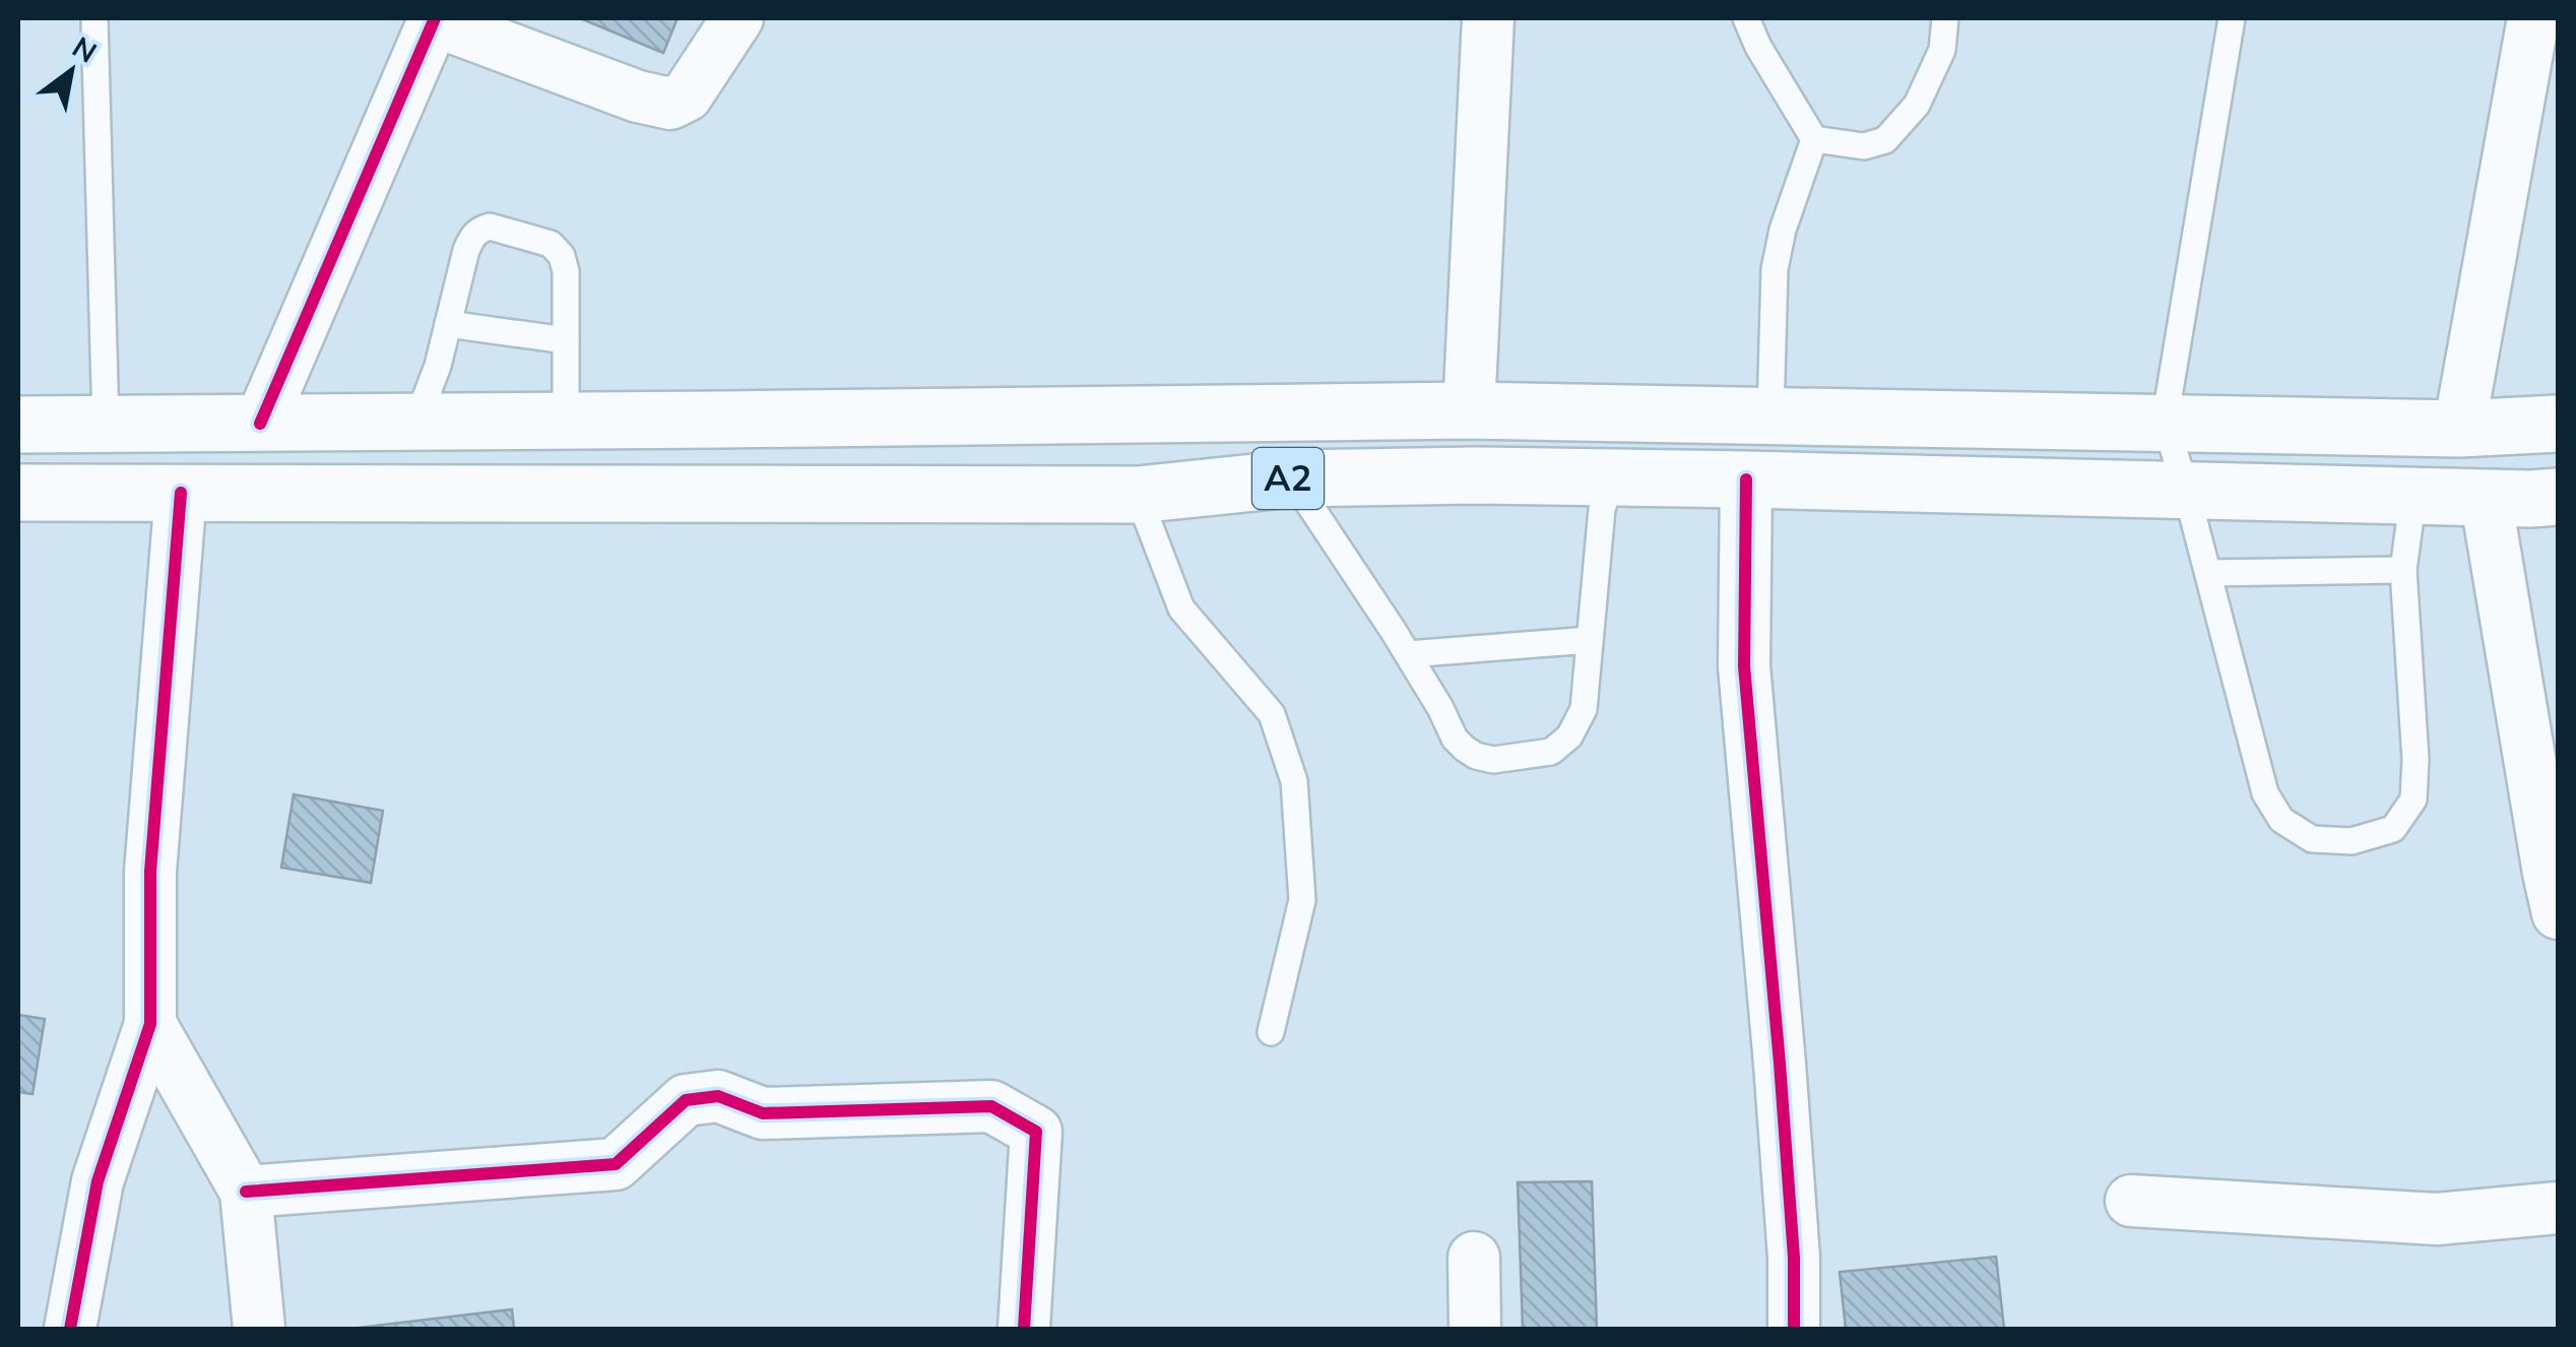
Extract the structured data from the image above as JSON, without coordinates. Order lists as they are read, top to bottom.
{
  "streets": {
    "highway": ["A2"]
  },
  "north": "top right"
}
